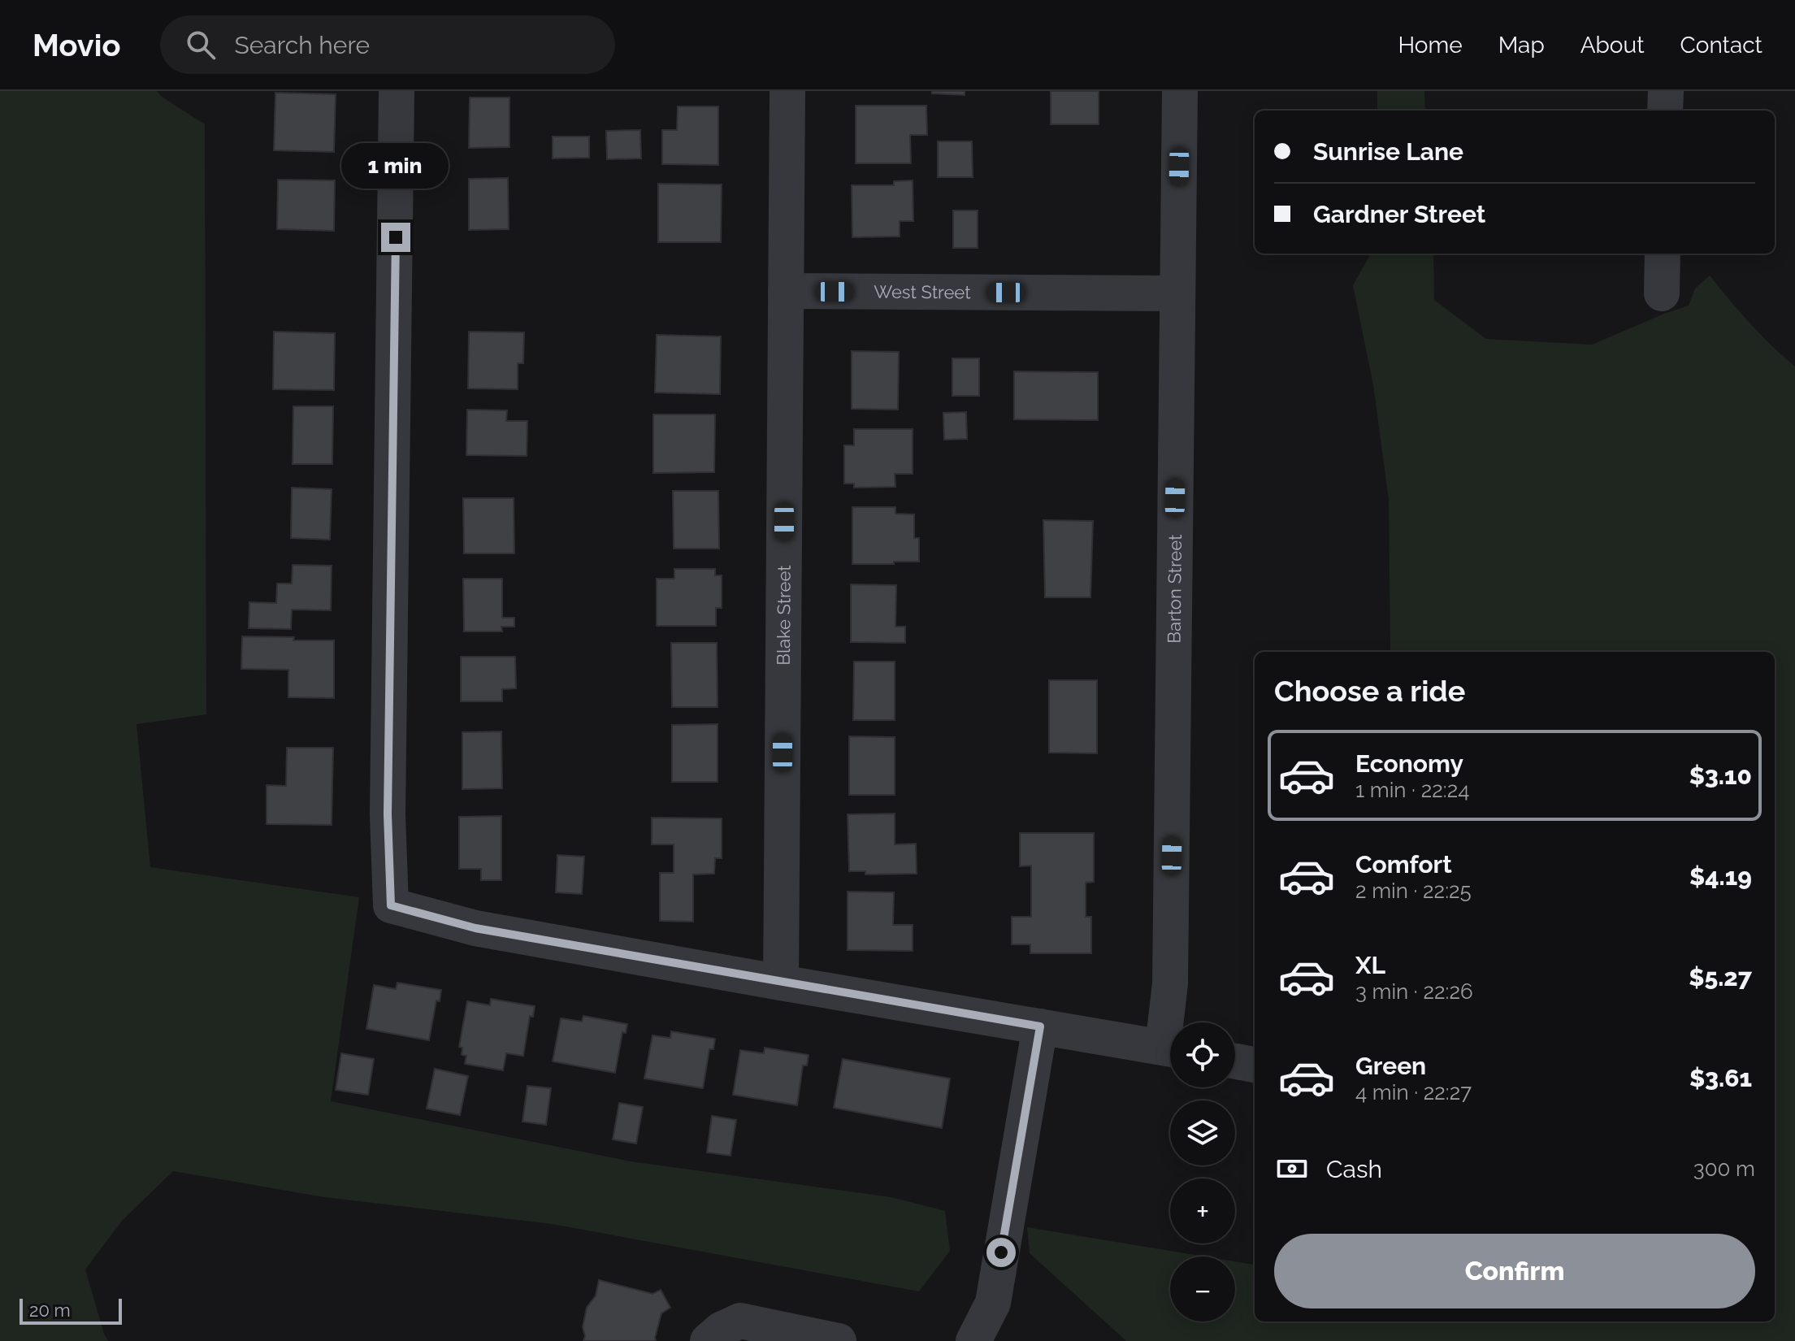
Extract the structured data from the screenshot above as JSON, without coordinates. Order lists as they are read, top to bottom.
{
  "streets": {
    "street": ["West Street", "Barton Street", "Blake Street"]
  },
  "crossings": [
    ["West Street", "Barton Street"],
    ["West Street", "Blake Street"]
  ],
  "scale_bar": "20 m",
  "page": {
    "header": "Movio",
    "search": "Search here",
    "nav": [
      "Home",
      "Map",
      "About",
      "Contact"
    ],
    "banner": ["Sunrise Lane", "Gardner Street"],
    "bubble": "1 min",
    "heading": "Choose a ride",
    "list": [
      {
        "name": "Economy",
        "note": "1 min · 22:24",
        "value": "$3.10"
      },
      {
        "name": "Comfort",
        "note": "2 min · 22:25",
        "value": "$4.19"
      },
      {
        "name": "XL",
        "note": "3 min · 22:26",
        "value": "$5.27"
      },
      {
        "name": "Green",
        "note": "4 min · 22:27",
        "value": "$3.61"
      }
    ],
    "map_buttons": ["+", "−"],
    "pay": ["Cash", "300 m"],
    "buttons": "Confirm",
    "scale": "20 m"
  }
}
